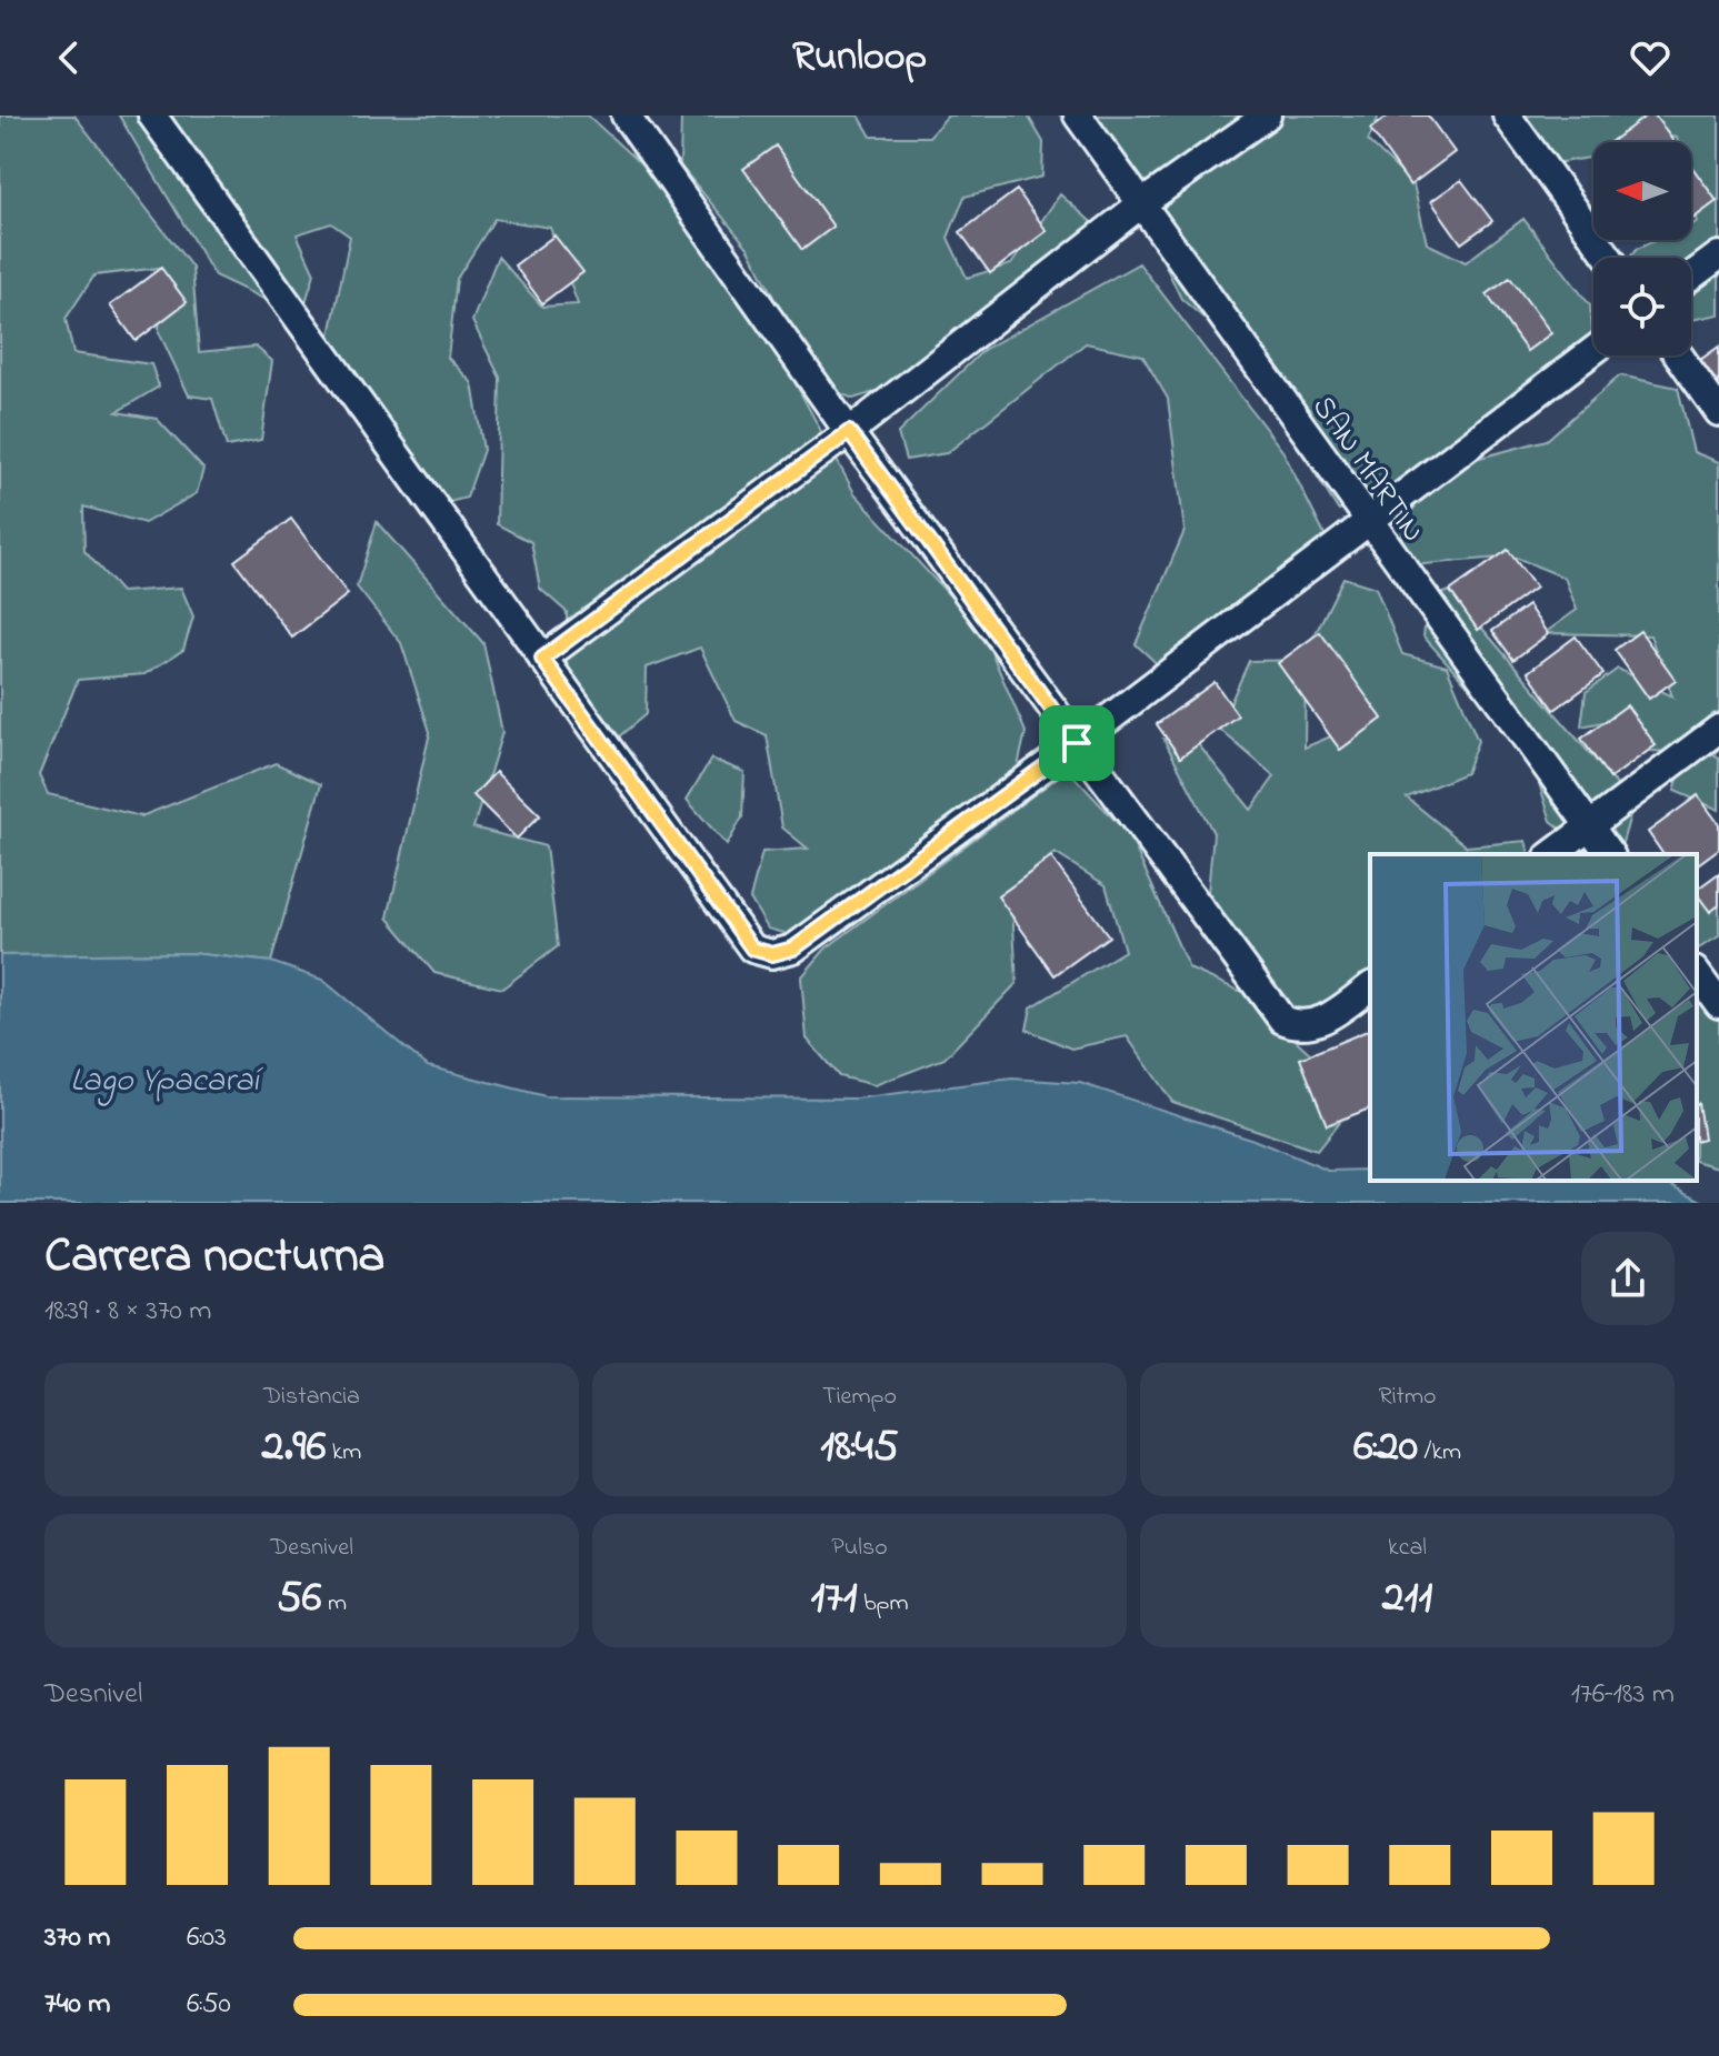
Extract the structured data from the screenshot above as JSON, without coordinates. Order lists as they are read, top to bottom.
{
  "streets": {
    "street": ["SAN MARTIN"]
  },
  "water": ["Lago Ypacaraí"],
  "north": "left",
  "page": {
    "header": "Runloop",
    "heading": ["Carrera nocturna", "18:39 · 8 × 370 m"],
    "stats": [
      ["Distancia", "2.96 km"],
      ["Tiempo", "18:45"],
      ["Ritmo", "6:20 /km"],
      ["Desnivel", "56 m"],
      ["Pulso", "171 bpm"],
      ["kcal", "211"]
    ],
    "chart": ["Desnivel", "176–183 m"],
    "list": [
      {
        "name": "370 m",
        "note": "6:03"
      },
      {
        "name": "740 m",
        "note": "6:50"
      }
    ]
  }
}
